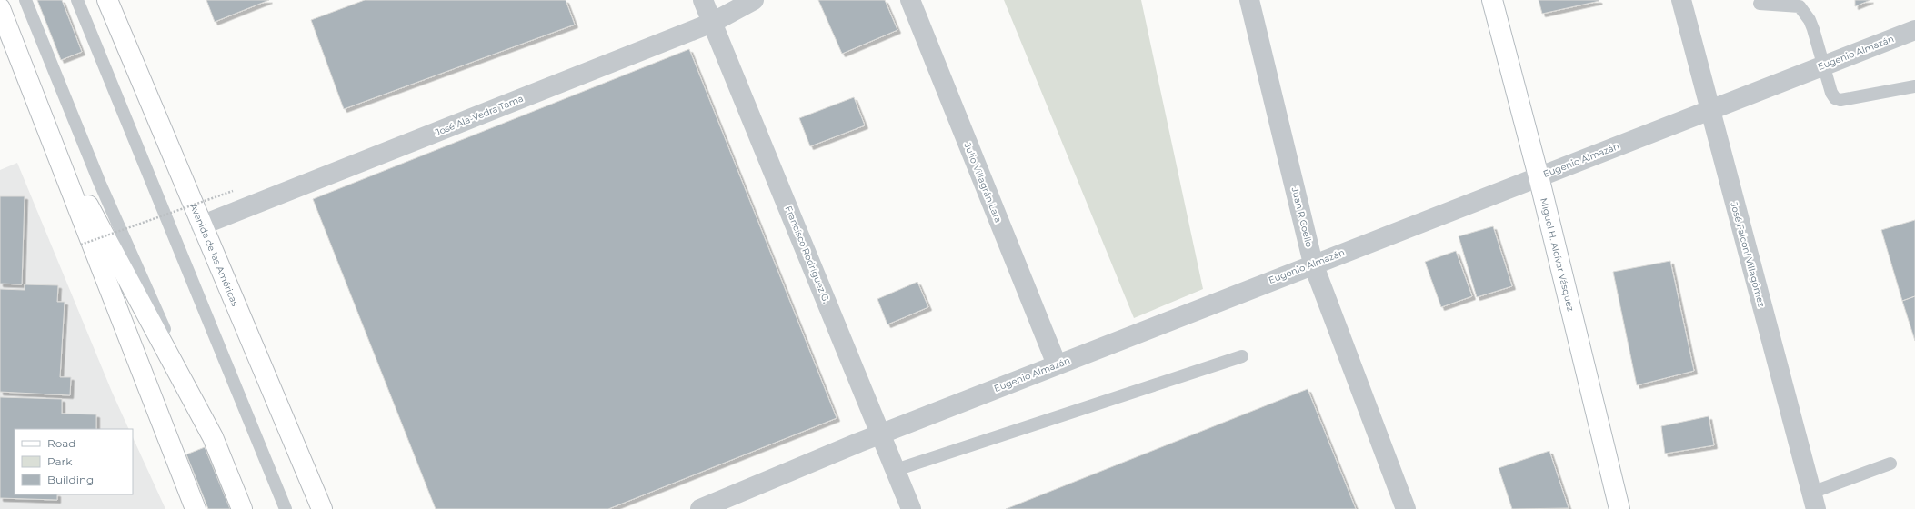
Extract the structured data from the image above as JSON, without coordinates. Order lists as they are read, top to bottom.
{
  "streets": {
    "main road": ["Avenida de las Américas", "Miguel H. Alcívar Vásquez"],
    "street": [
      "Eugenio Almazán",
      "José Ala-Vedra Tama",
      "Julio Villagrán Lara",
      "Juan R Coello",
      "Francísco Rodríguez G.",
      "José Falconí Villagómez"
    ]
  },
  "crossings": [
    ["Eugenio Almazán", "Julio Villagrán Lara"],
    ["Eugenio Almazán", "Juan R Coello"],
    ["Eugenio Almazán", "Francísco Rodríguez G."],
    ["Eugenio Almazán", "Miguel H. Alcívar Vásquez"],
    ["Eugenio Almazán", "José Falconí Villagómez"],
    ["José Ala-Vedra Tama", "Avenida de las Américas"],
    ["José Ala-Vedra Tama", "Francísco Rodríguez G."]
  ],
  "legend": ["Road", "Park", "Building"]
}
